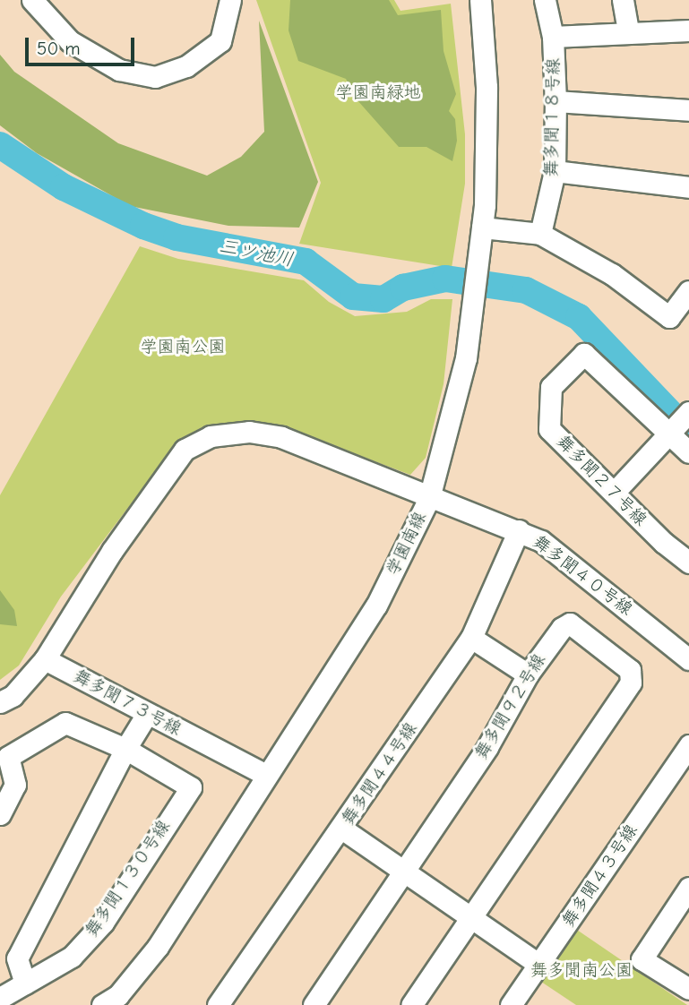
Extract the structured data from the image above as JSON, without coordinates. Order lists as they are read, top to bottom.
{
  "streets": {
    "street": [
      "舞多聞１８号線",
      "舞多聞２７号線",
      "学園南線",
      "舞多聞４０号線",
      "舞多聞７３号線",
      "舞多聞９２号線",
      "舞多聞４４号線",
      "舞多聞４３号線",
      "舞多聞１３０号線"
    ]
  },
  "crossings": [
    ["学園南線", "舞多聞４０号線"],
    ["学園南線", "舞多聞７３号線"],
    ["舞多聞４０号線", "舞多聞７３号線"],
    ["舞多聞４０号線", "舞多聞４４号線"]
  ],
  "water": ["三ツ池川"],
  "parks": ["学園南緑地", "学園南公園", "舞多聞南公園"],
  "scale_bar": "50 m"
}
